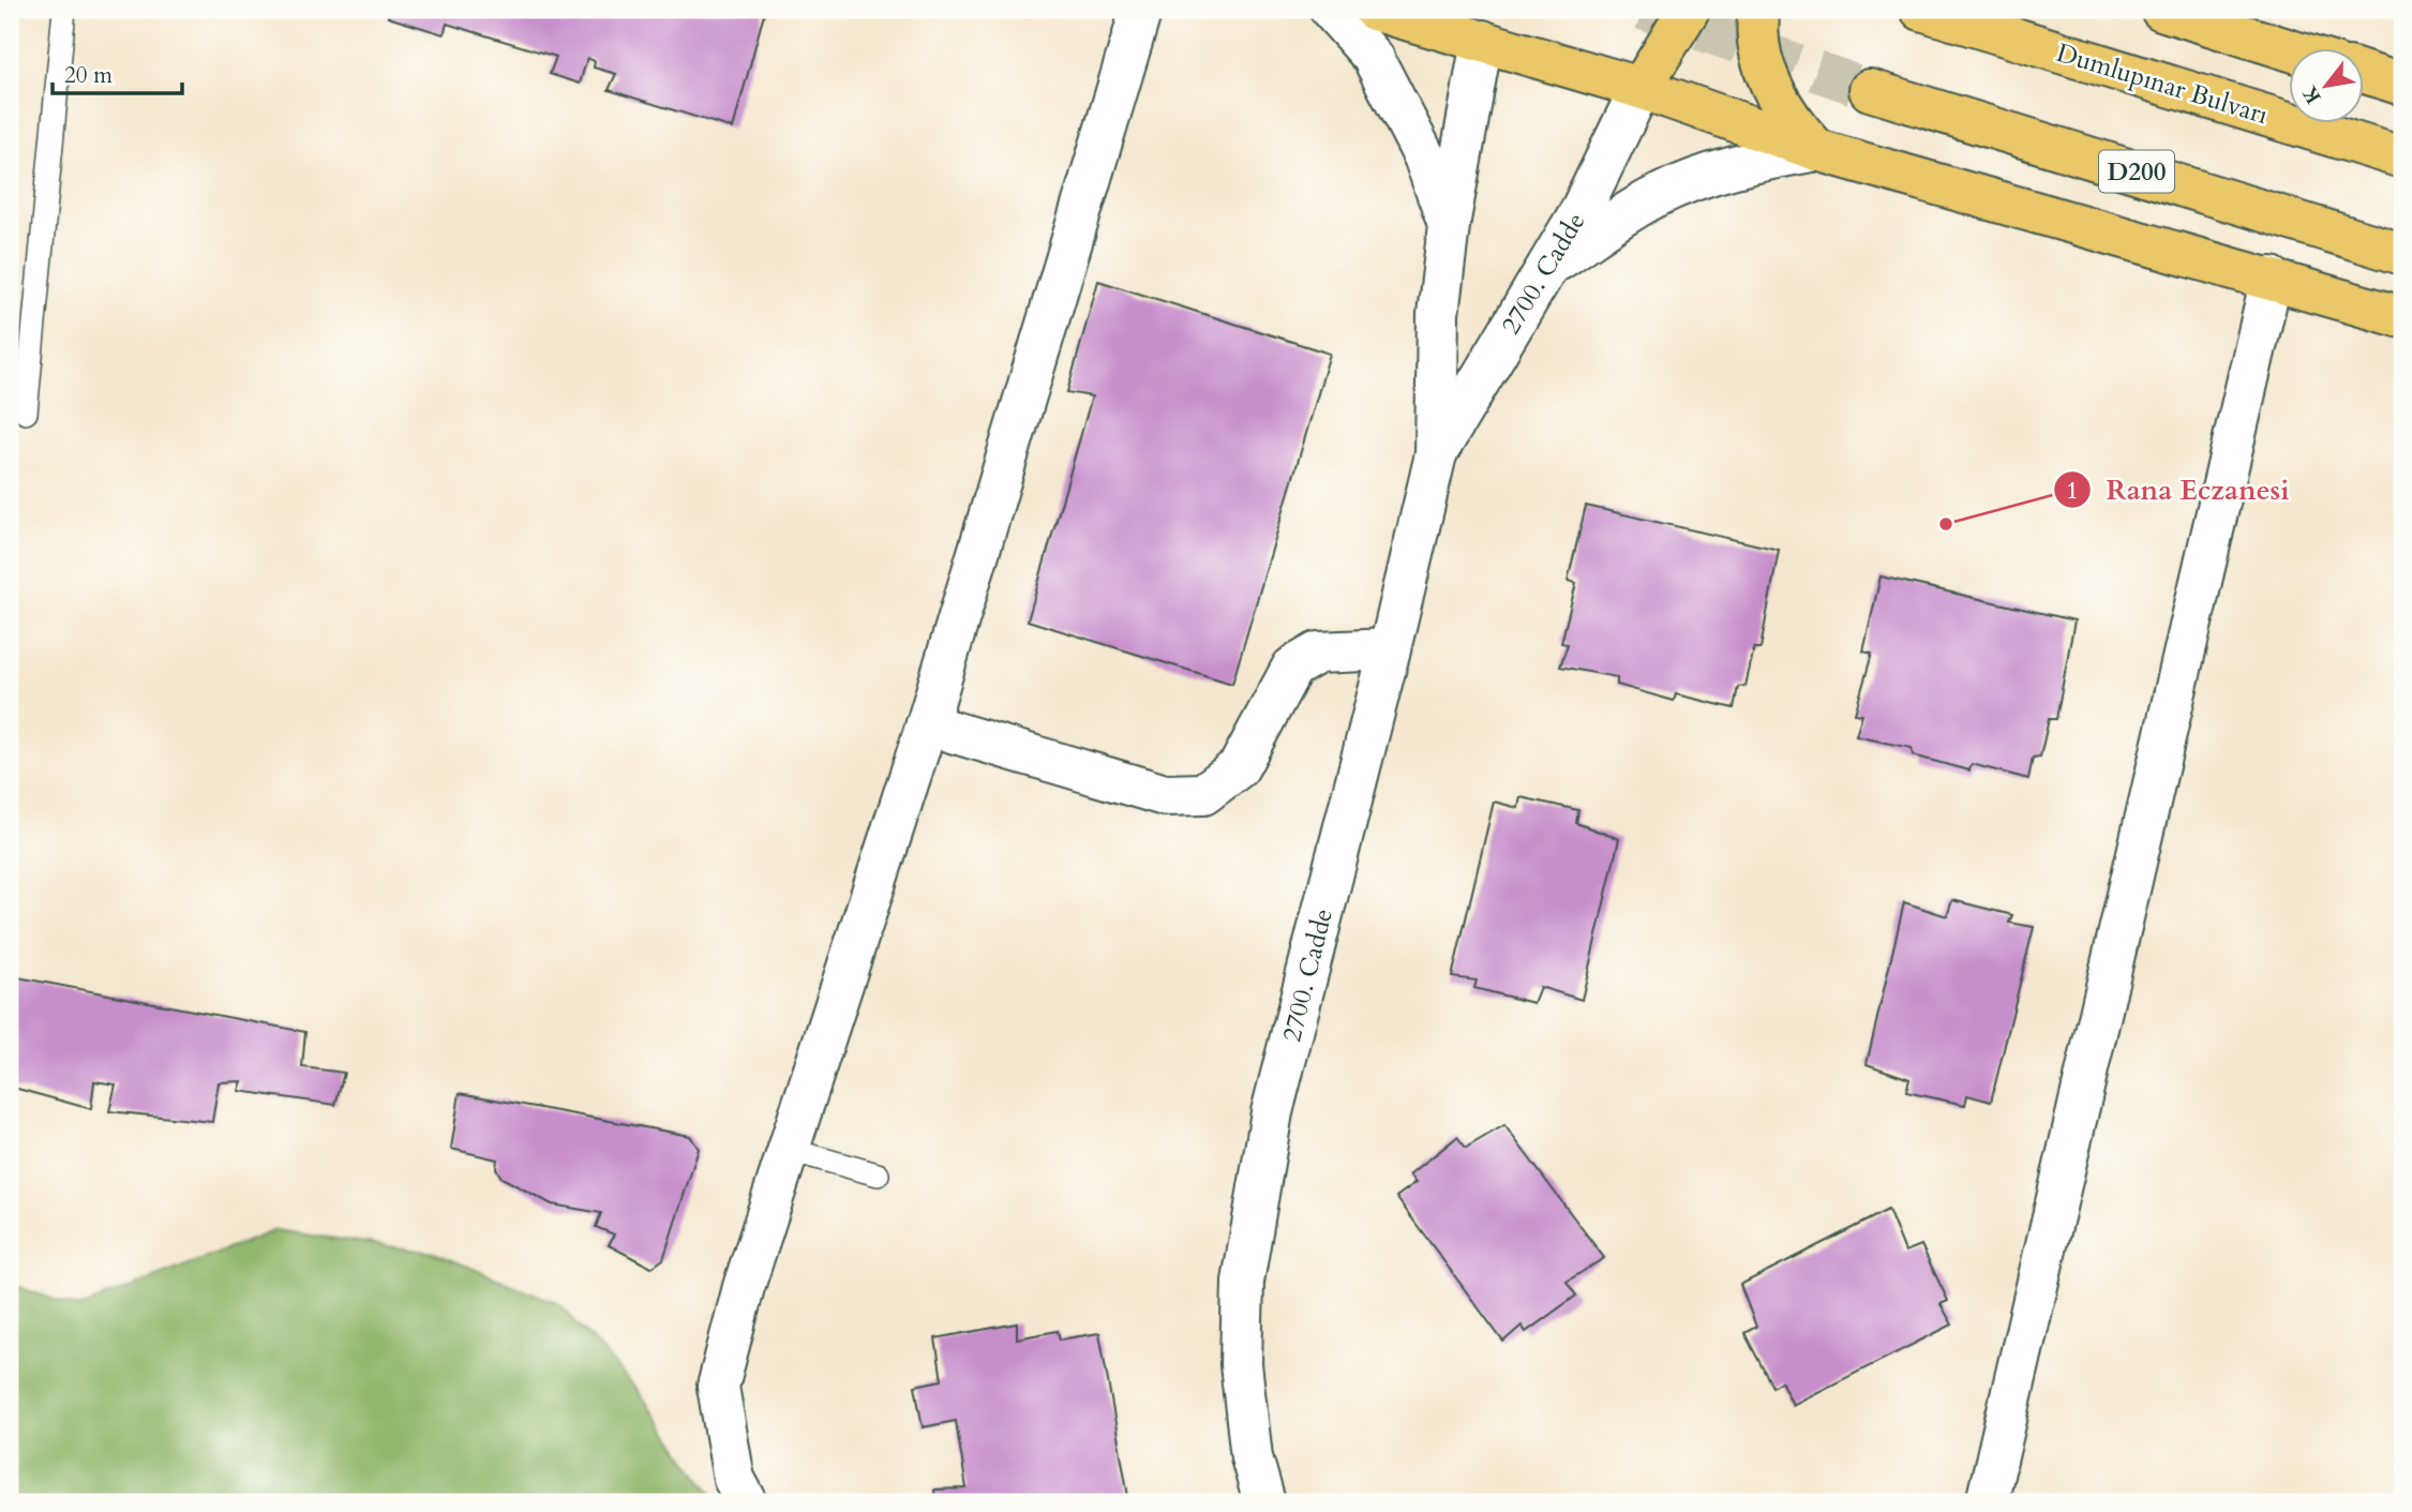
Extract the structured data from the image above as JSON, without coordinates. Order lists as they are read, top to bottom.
{
  "streets": {
    "highway": ["Dumlupınar Bulvarı", "D200"],
    "street": ["2700. Cadde"]
  },
  "places": ["Rana Eczanesi"],
  "scale_bar": "20 m",
  "north": "bottom left"
}
